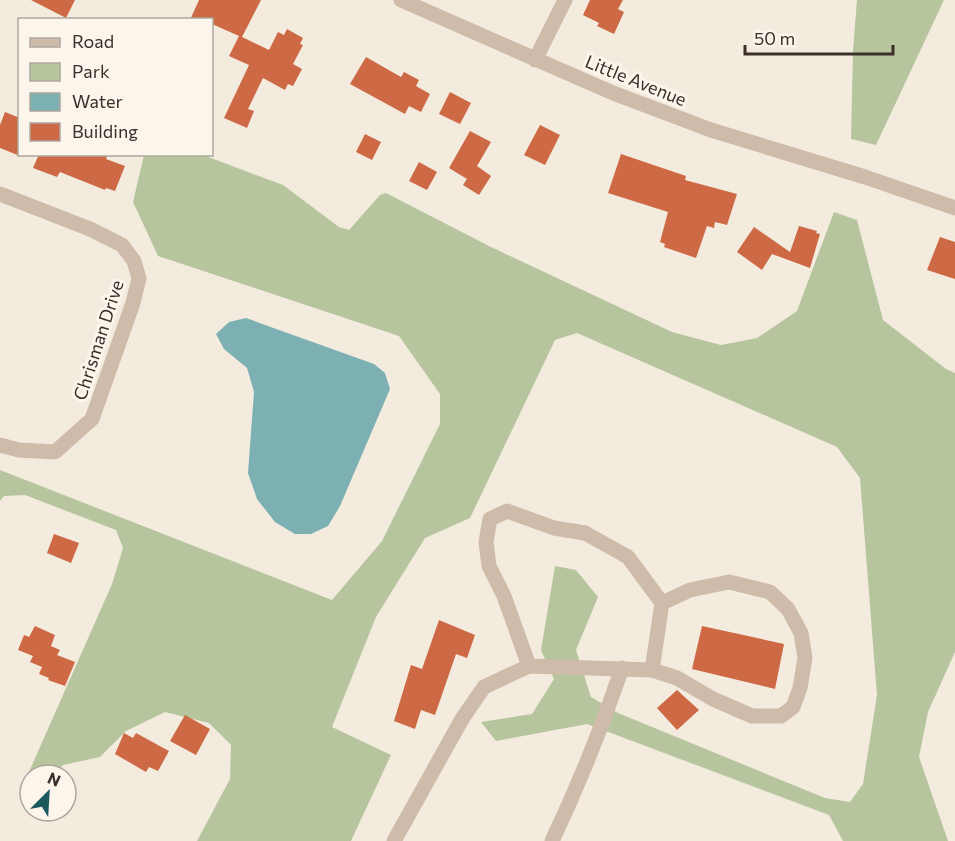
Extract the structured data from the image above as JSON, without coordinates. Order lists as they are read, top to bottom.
{
  "streets": {
    "street": ["Little Avenue", "Chrisman Drive"]
  },
  "legend": [
    "Road",
    "Park",
    "Water",
    "Building"
  ],
  "scale_bar": "50 m",
  "north": "top right"
}
